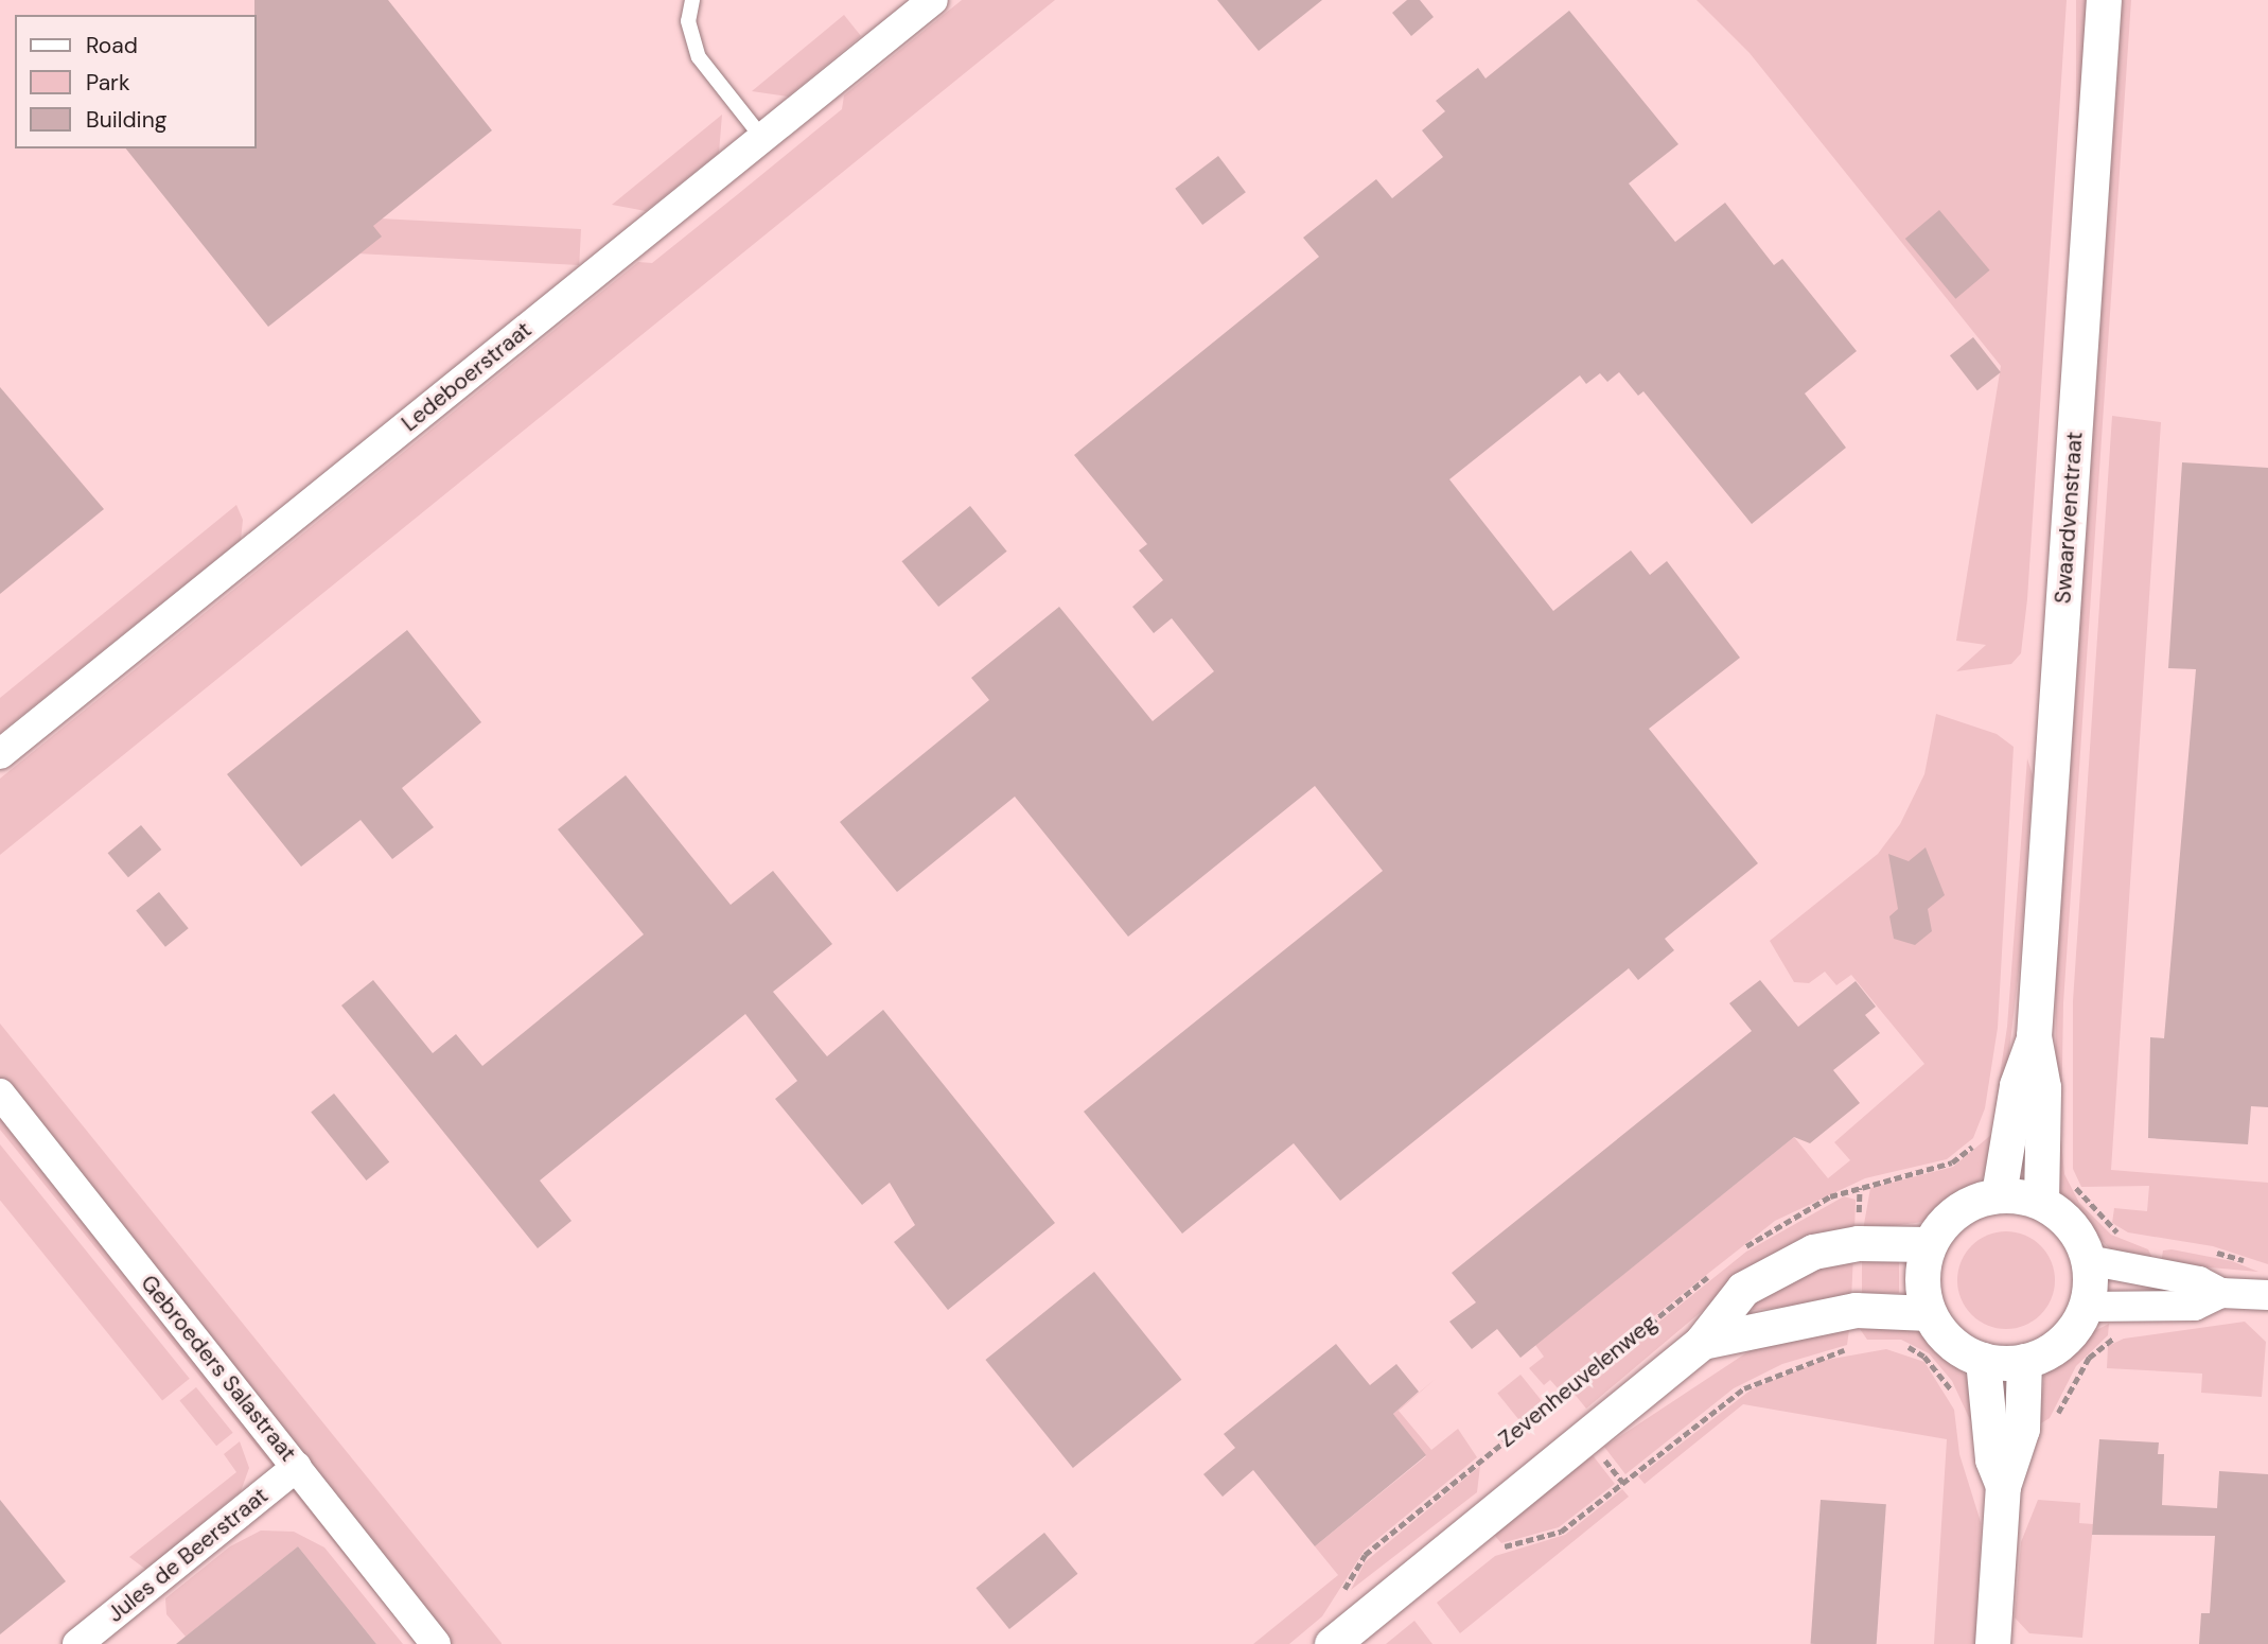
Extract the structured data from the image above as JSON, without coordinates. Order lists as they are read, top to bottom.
{
  "streets": {
    "street": [
      "Ledeboerstraat",
      "Swaardvenstraat",
      "Gebroeders Salastraat",
      "Zevenheuvelenweg",
      "Jules de Beerstraat"
    ]
  },
  "crossings": [
    ["Swaardvenstraat", "Zevenheuvelenweg"],
    ["Gebroeders Salastraat", "Jules de Beerstraat"]
  ],
  "legend": ["Road", "Park", "Building"]
}
